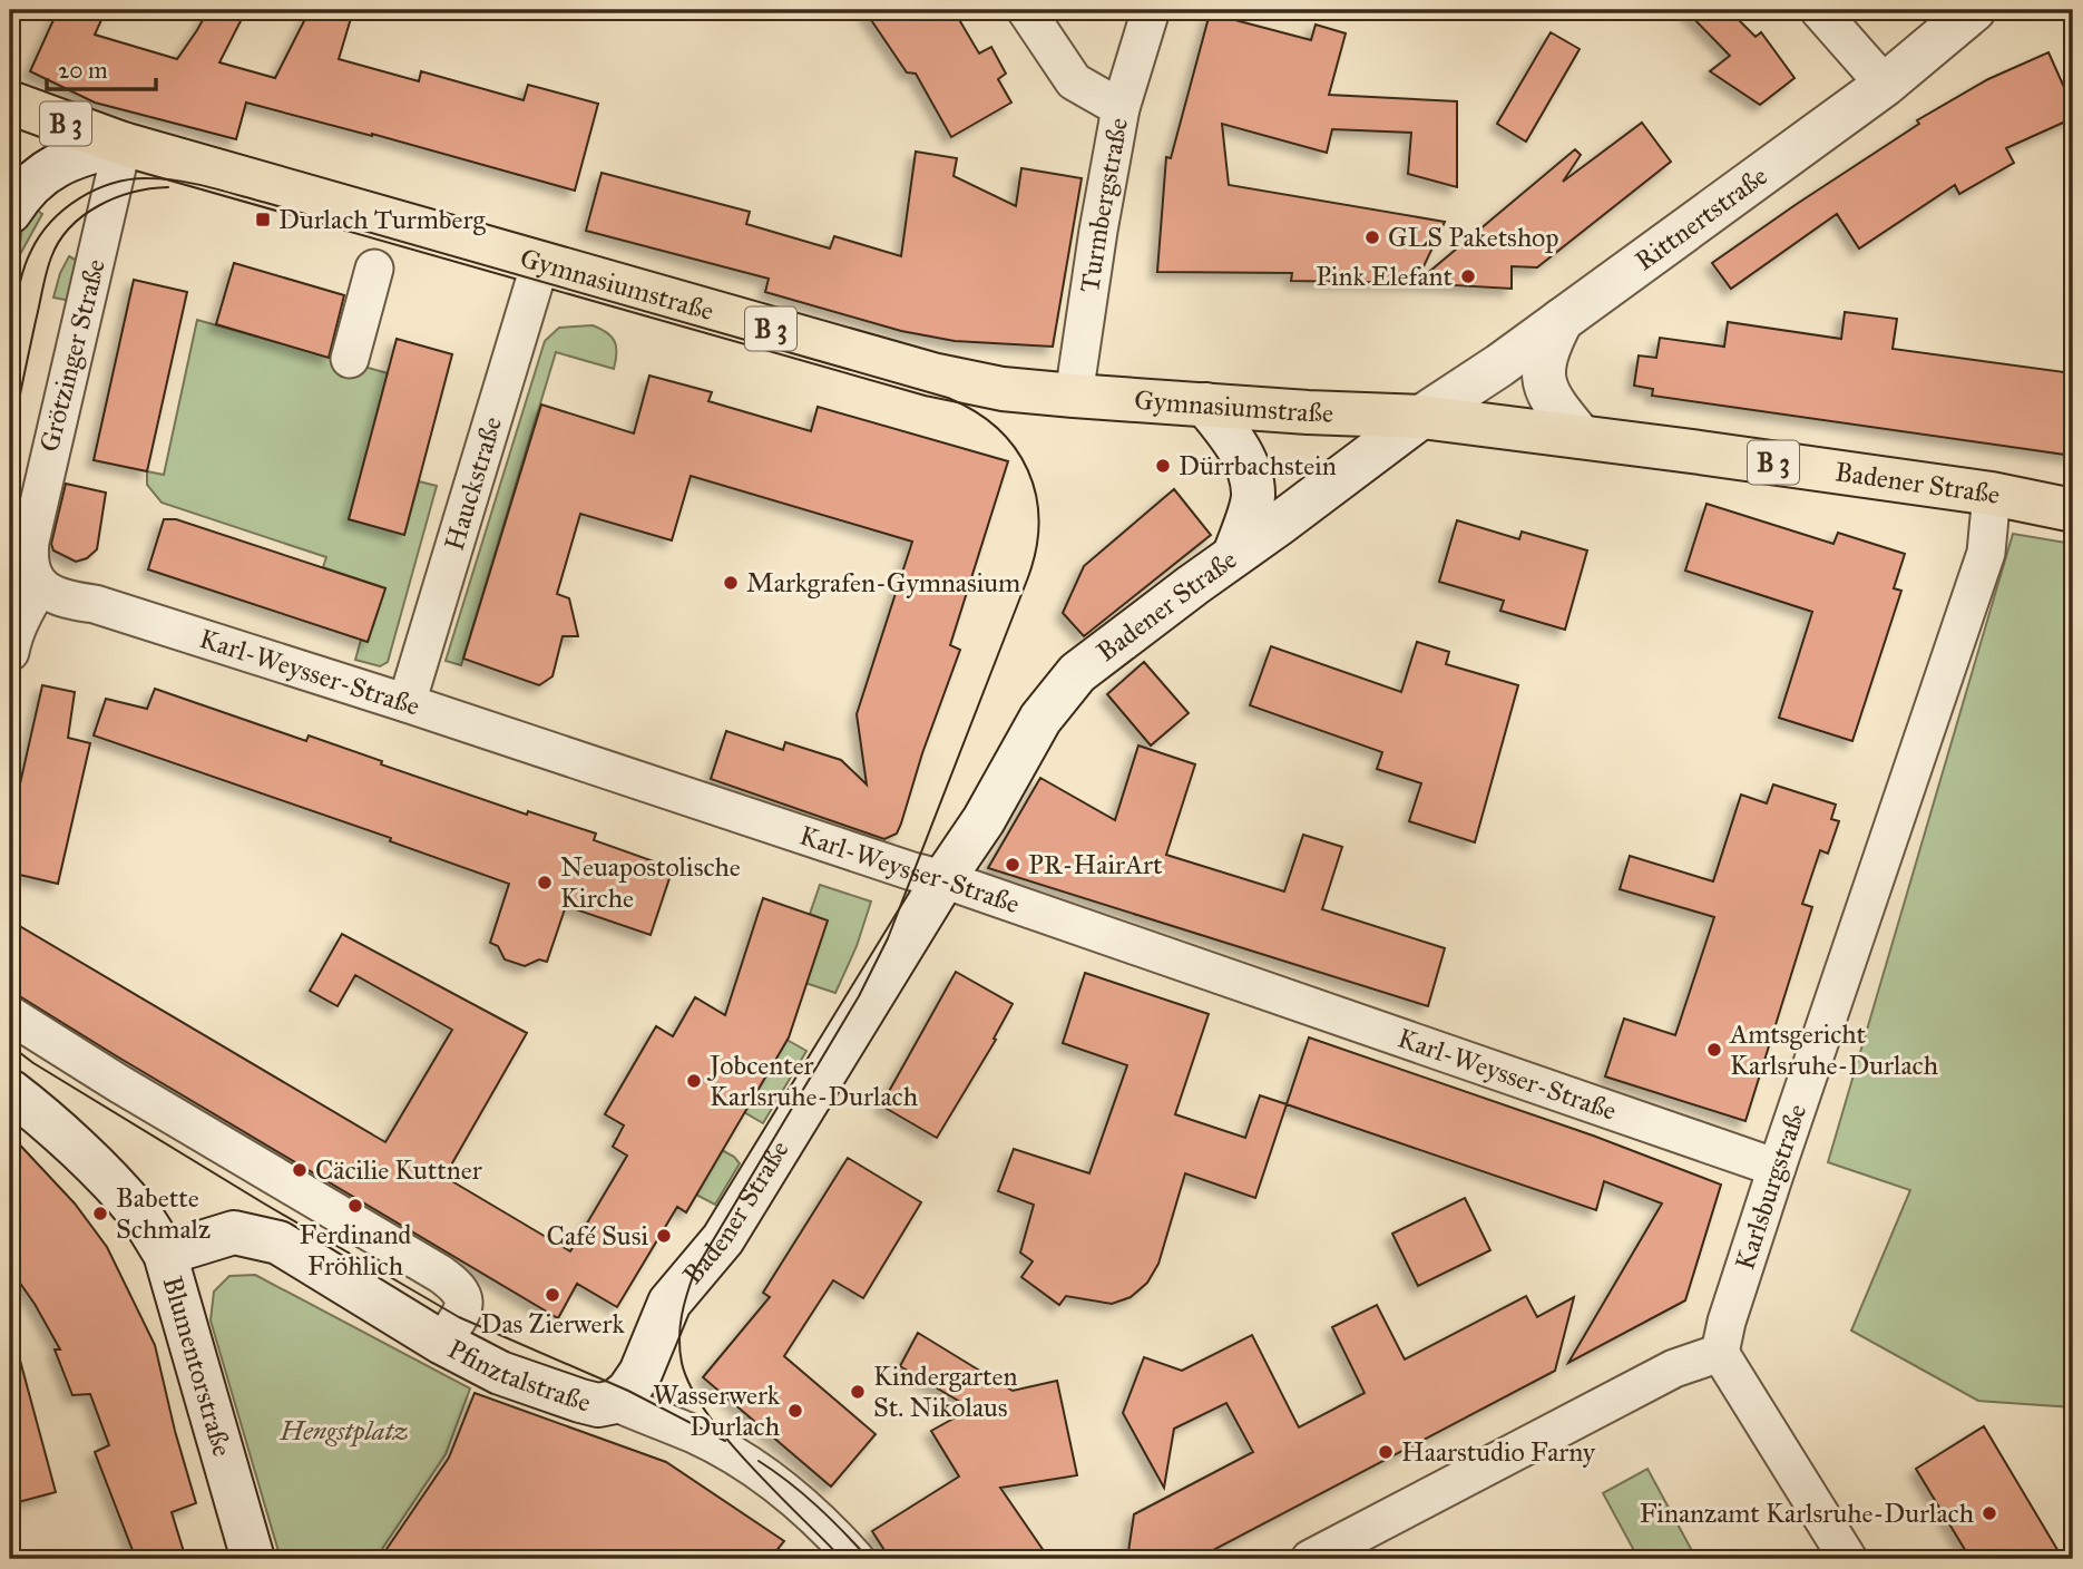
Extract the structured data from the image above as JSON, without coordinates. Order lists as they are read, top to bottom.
{
  "streets": {
    "main road": [
      "B 3",
      "Rittnertstraße",
      "Gymnasiumstraße",
      "Badener Straße",
      "Blumentorstraße",
      "Pfinztalstraße"
    ],
    "street": [
      "Turmbergstraße",
      "Grötzinger Straße",
      "Hauckstraße",
      "Karl-Weysser-Straße",
      "Karlsburgstraße"
    ]
  },
  "crossings": [
    ["Turmbergstraße", "Gymnasiumstraße"],
    ["Rittnertstraße", "Gymnasiumstraße"],
    ["Rittnertstraße", "Badener Straße"],
    ["Gymnasiumstraße", "Grötzinger Straße"],
    ["Gymnasiumstraße", "Hauckstraße"],
    ["Gymnasiumstraße", "Badener Straße"],
    ["Grötzinger Straße", "Karl-Weysser-Straße"],
    ["Hauckstraße", "Karl-Weysser-Straße"],
    ["Badener Straße", "Karl-Weysser-Straße"],
    ["Badener Straße", "Karlsburgstraße"],
    ["Badener Straße", "Pfinztalstraße"],
    ["Karl-Weysser-Straße", "Karlsburgstraße"],
    ["Blumentorstraße", "Pfinztalstraße"]
  ],
  "parks": ["Hengstplatz"],
  "places": {
    "transit": ["Durlach Turmberg"],
    "other": [
      "GLS Paketshop",
      "Pink Elefant",
      "Dürrbachstein",
      "Markgrafen-Gymnasium",
      "PR-HairArt",
      "Neuapostolische Kirche",
      "Amtsgericht Karlsruhe-Durlach",
      "Jobcenter Karlsruhe-Durlach",
      "Cäcilie Kuttner",
      "Ferdinand Fröhlich",
      "Babette Schmalz",
      "Café Susi",
      "Das Zierwerk",
      "Kindergarten St. Nikolaus",
      "Wasserwerk Durlach",
      "Haarstudio Farny",
      "Finanzamt Karlsruhe-Durlach"
    ]
  },
  "scale_bar": "20 m"
}
